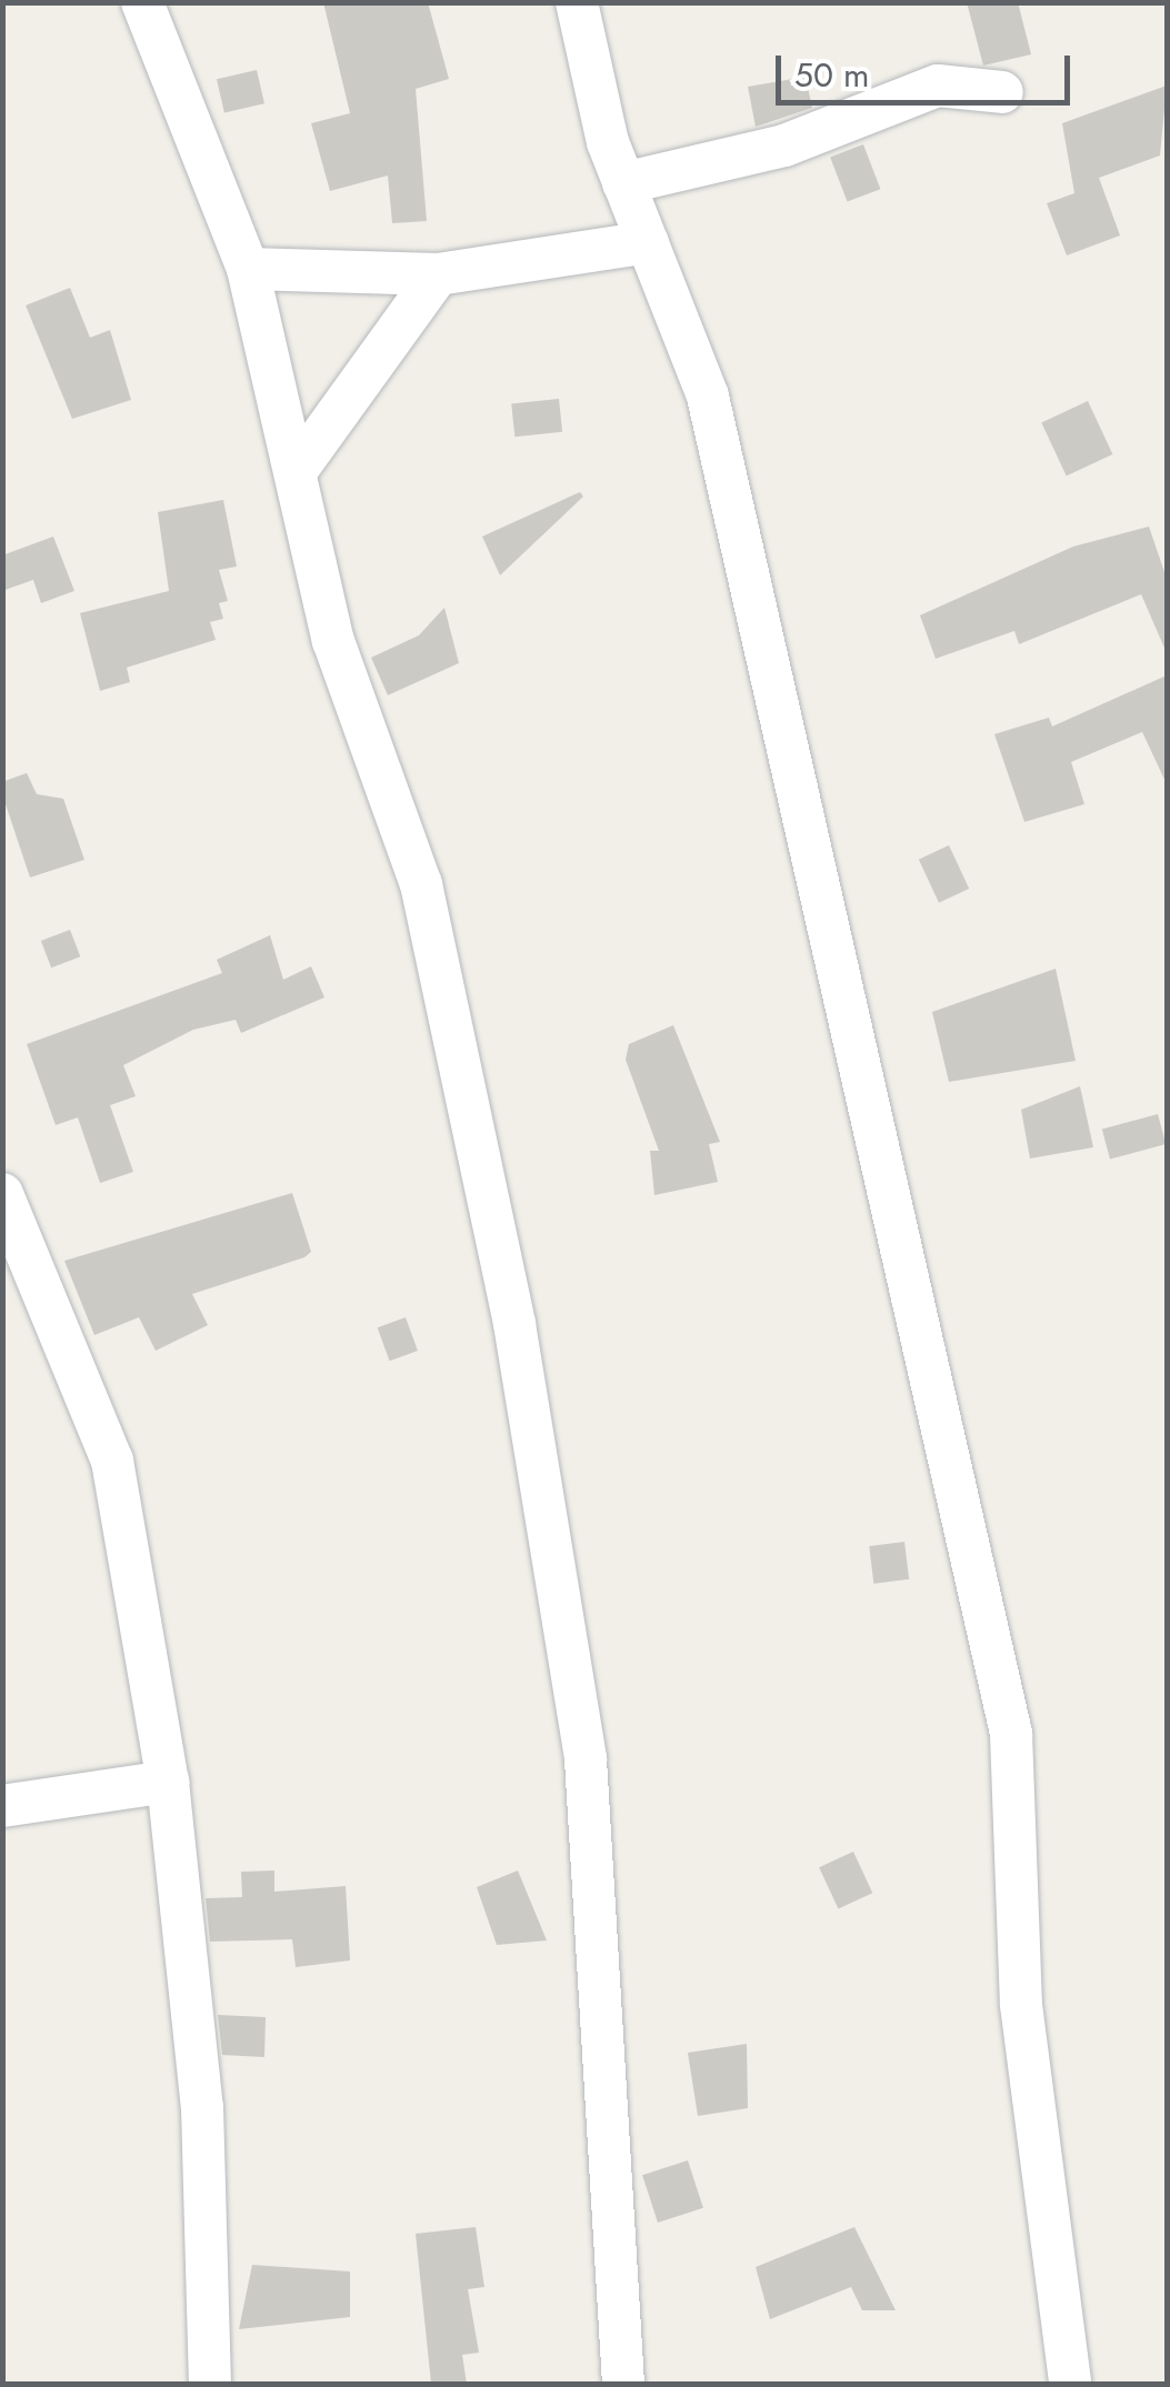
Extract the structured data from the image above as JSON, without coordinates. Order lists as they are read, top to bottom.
{
  "scale_bar": "50 m"
}
